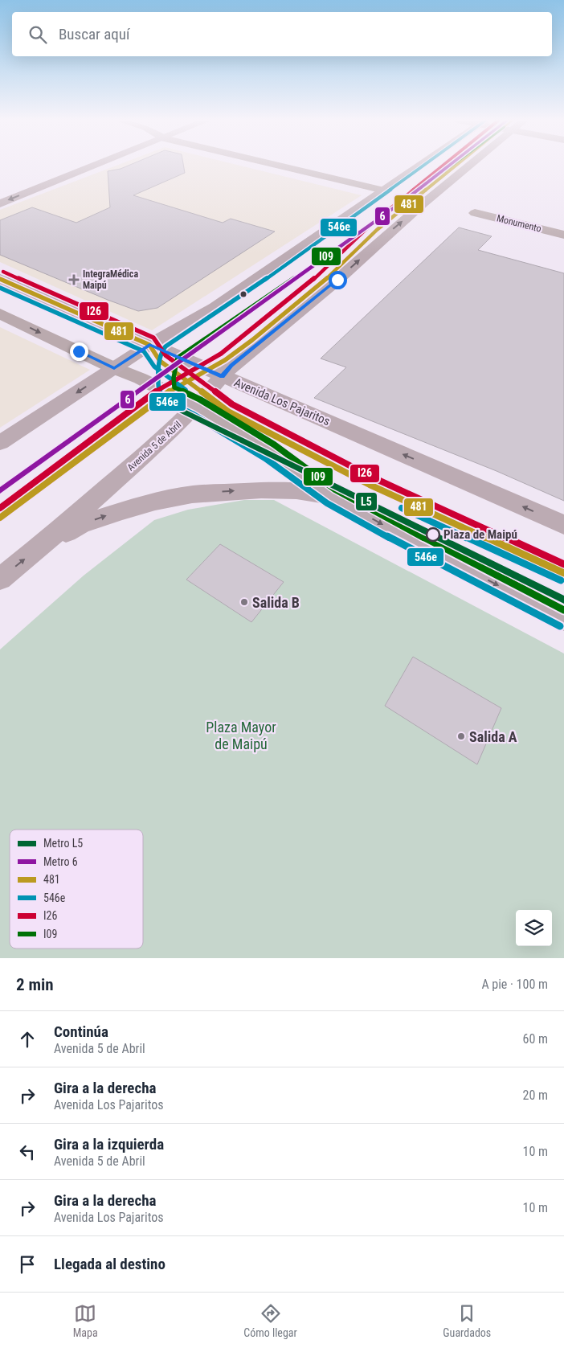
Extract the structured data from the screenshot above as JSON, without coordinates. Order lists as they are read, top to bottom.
{
  "streets": {
    "main road": ["Avenida Los Pajaritos", "Avenida 5 de Abril"],
    "street": ["Monumento"]
  },
  "crossings": [
    ["Avenida Los Pajaritos", "Avenida 5 de Abril"]
  ],
  "parks": ["Plaza Mayor de Maipú"],
  "places": {
    "health": ["IntegraMédica Maipú"],
    "other": ["Plaza de Maipú", "Salida B", "Salida A"]
  },
  "lines": [
    "metro line 6",
    "transit line 481",
    "transit line 546e",
    "transit line I26",
    "transit line I09",
    "metro line L5"
  ],
  "legend": [
    "Metro L5",
    "Metro 6",
    "481",
    "546e",
    "I26",
    "I09"
  ],
  "page": {
    "search": "Buscar aquí",
    "heading": ["2 min", "A pie · 100 m"],
    "list": [
      ["Continúa", "Avenida 5 de Abril", "60 m"],
      ["Gira a la derecha", "Avenida Los Pajaritos", "20 m"],
      ["Gira a la izquierda", "Avenida 5 de Abril", "10 m"],
      ["Gira a la derecha", "Avenida Los Pajaritos", "10 m"],
      "Llegada al destino"
    ],
    "nav": ["Mapa", "Cómo llegar", "Guardados"]
  }
}
